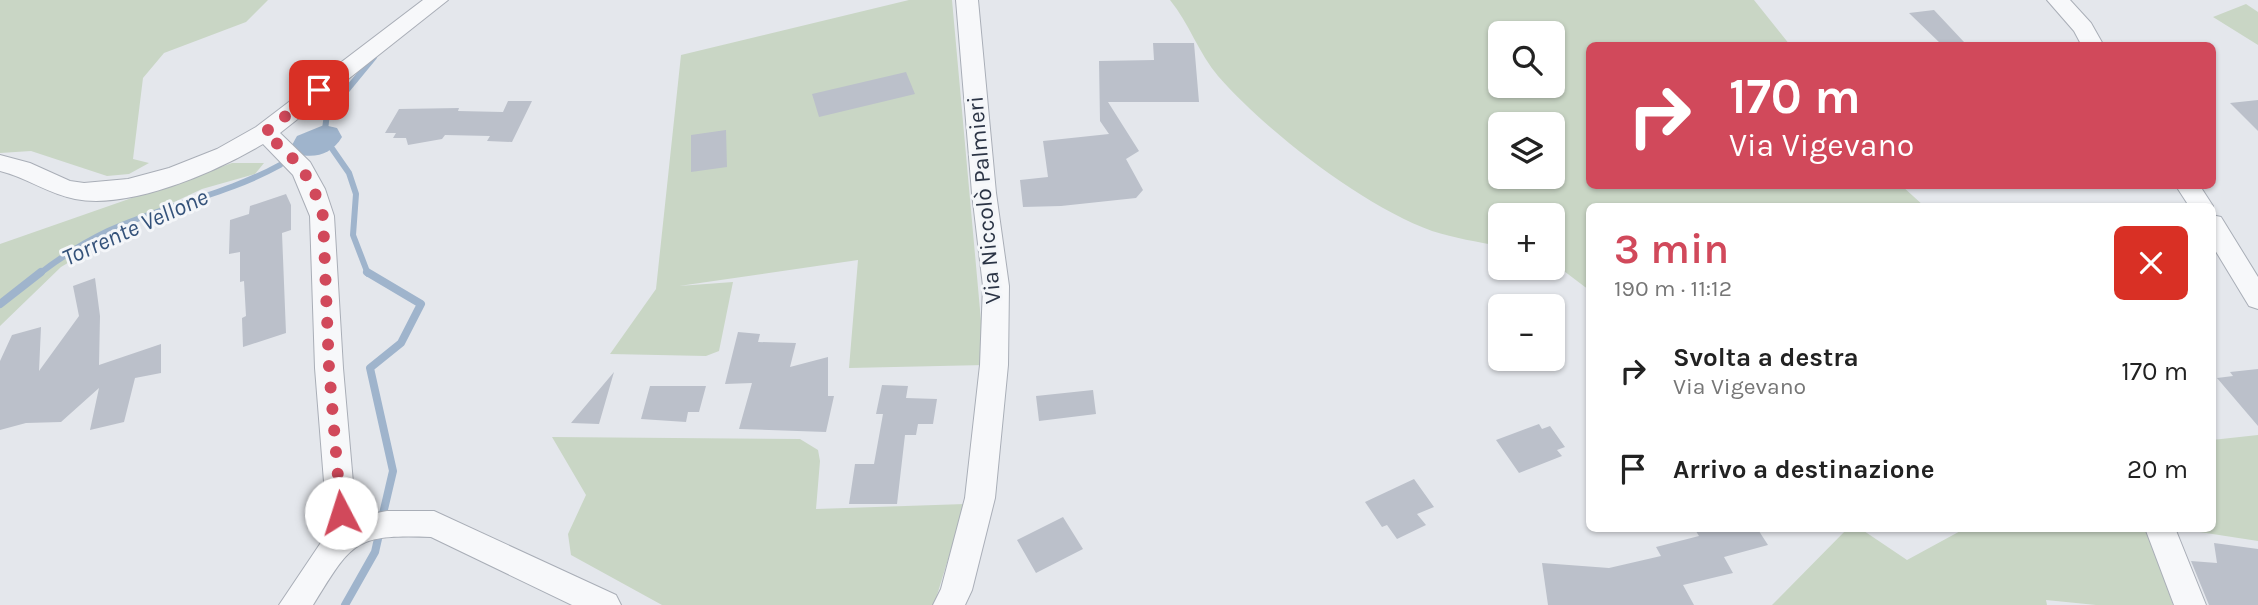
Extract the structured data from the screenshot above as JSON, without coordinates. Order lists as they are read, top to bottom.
{
  "streets": {
    "street": ["Via Niccolò Palmieri"]
  },
  "water": ["Torrente Vellone"],
  "page": {
    "map_buttons": ["+", "−"],
    "turn": ["170 m", "Via Vigevano"],
    "heading": ["3 min", "190 m · 11:12"],
    "list": [
      {
        "name": "Svolta a destra",
        "note": "Via Vigevano",
        "value": "170 m"
      },
      {
        "name": "Arrivo a destinazione",
        "value": "20 m"
      }
    ]
  }
}
